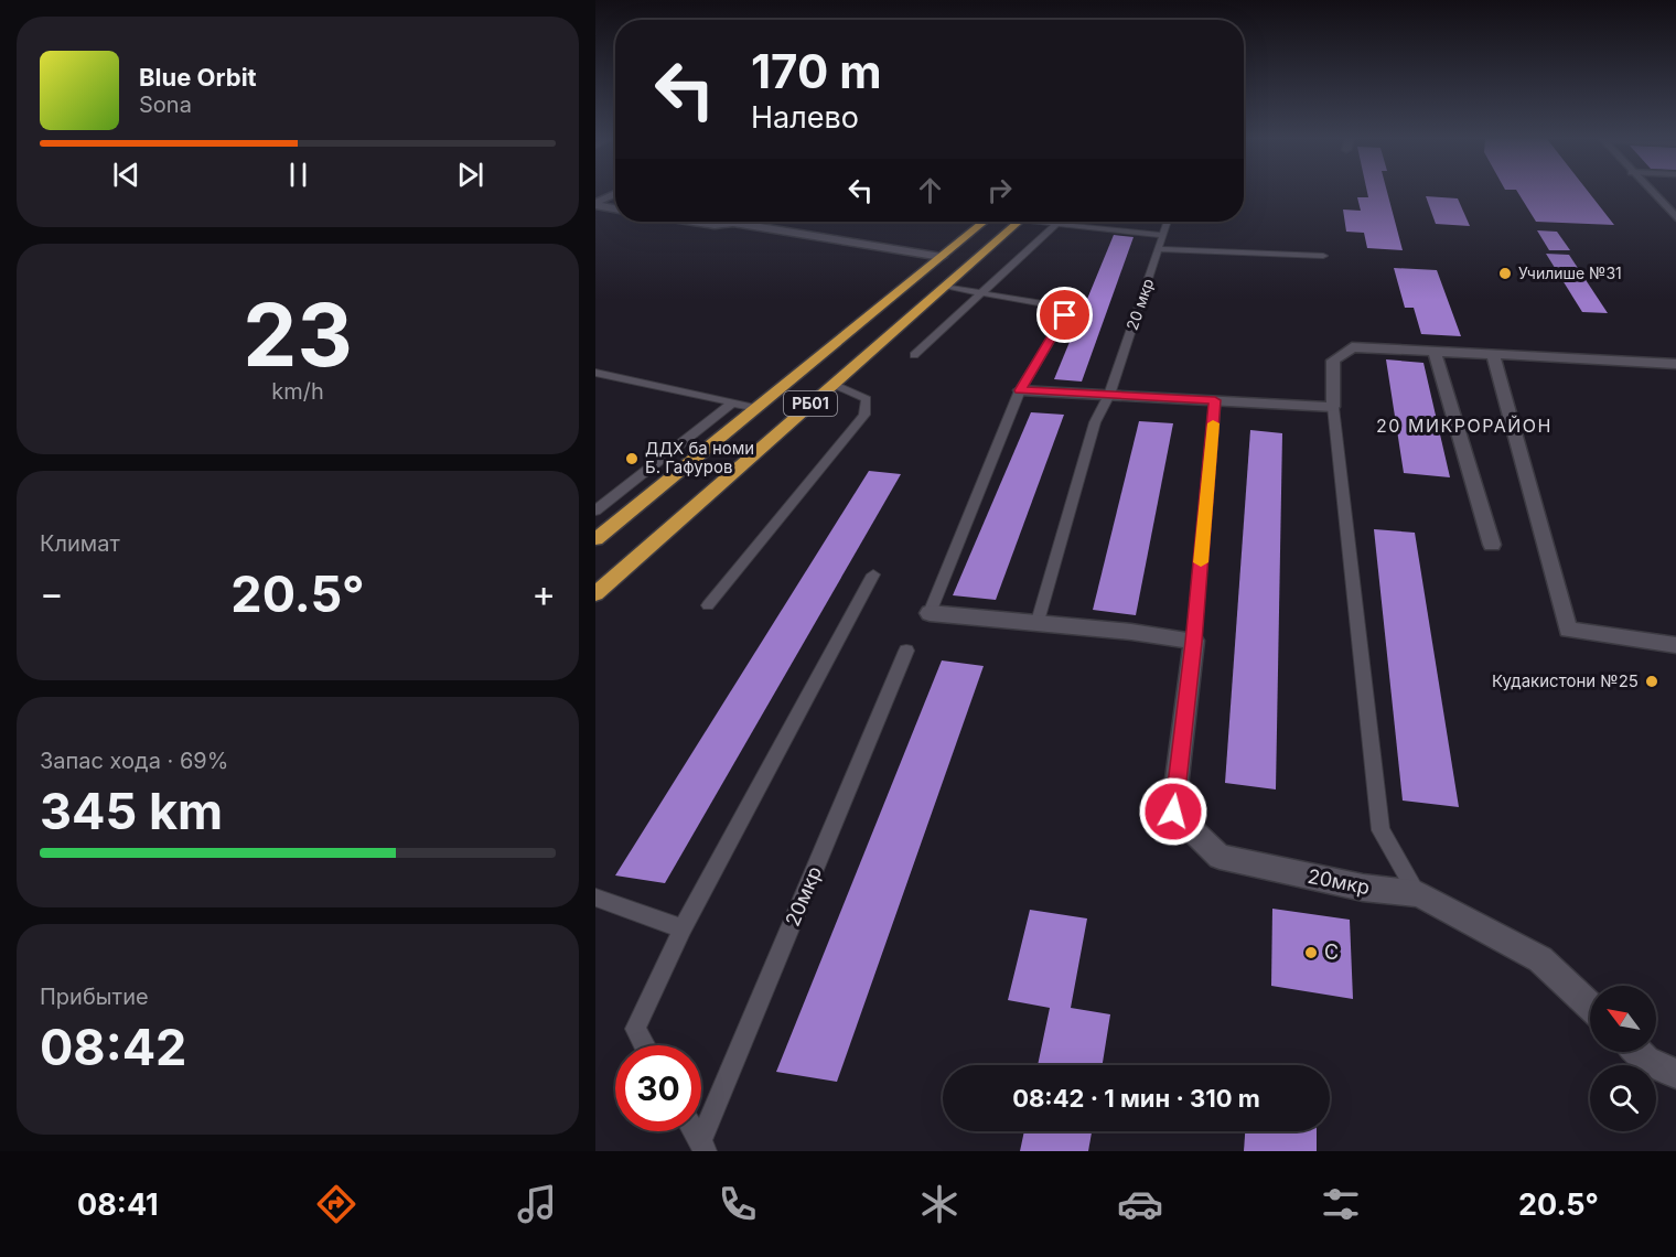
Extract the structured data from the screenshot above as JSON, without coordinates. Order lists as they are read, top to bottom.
{
  "streets": {
    "highway": ["РБ01"],
    "street": ["20мкр"],
    "lane": ["20 мкр"]
  },
  "districts": ["20 МИКРОРАЙОН"],
  "places": [
    "Училише №31",
    "ДДХ ба номи Б. Гафуров",
    "Кудакистони №25",
    "С"
  ],
  "north": "top left",
  "page": {
    "turn": ["170 m", "Налево"],
    "song": ["Blue Orbit", "Sona"],
    "tile": [
      ["23", "km/h"],
      "Климат",
      ["Запас хода · 69%", "345 km"],
      ["Прибытие", "08:42"]
    ],
    "heat": ["−", "20.5°", "+"],
    "limit": "30",
    "trip": "08:42 · 1 мин · 310 m",
    "tabs": ["08:41", "20.5°"]
  }
}
